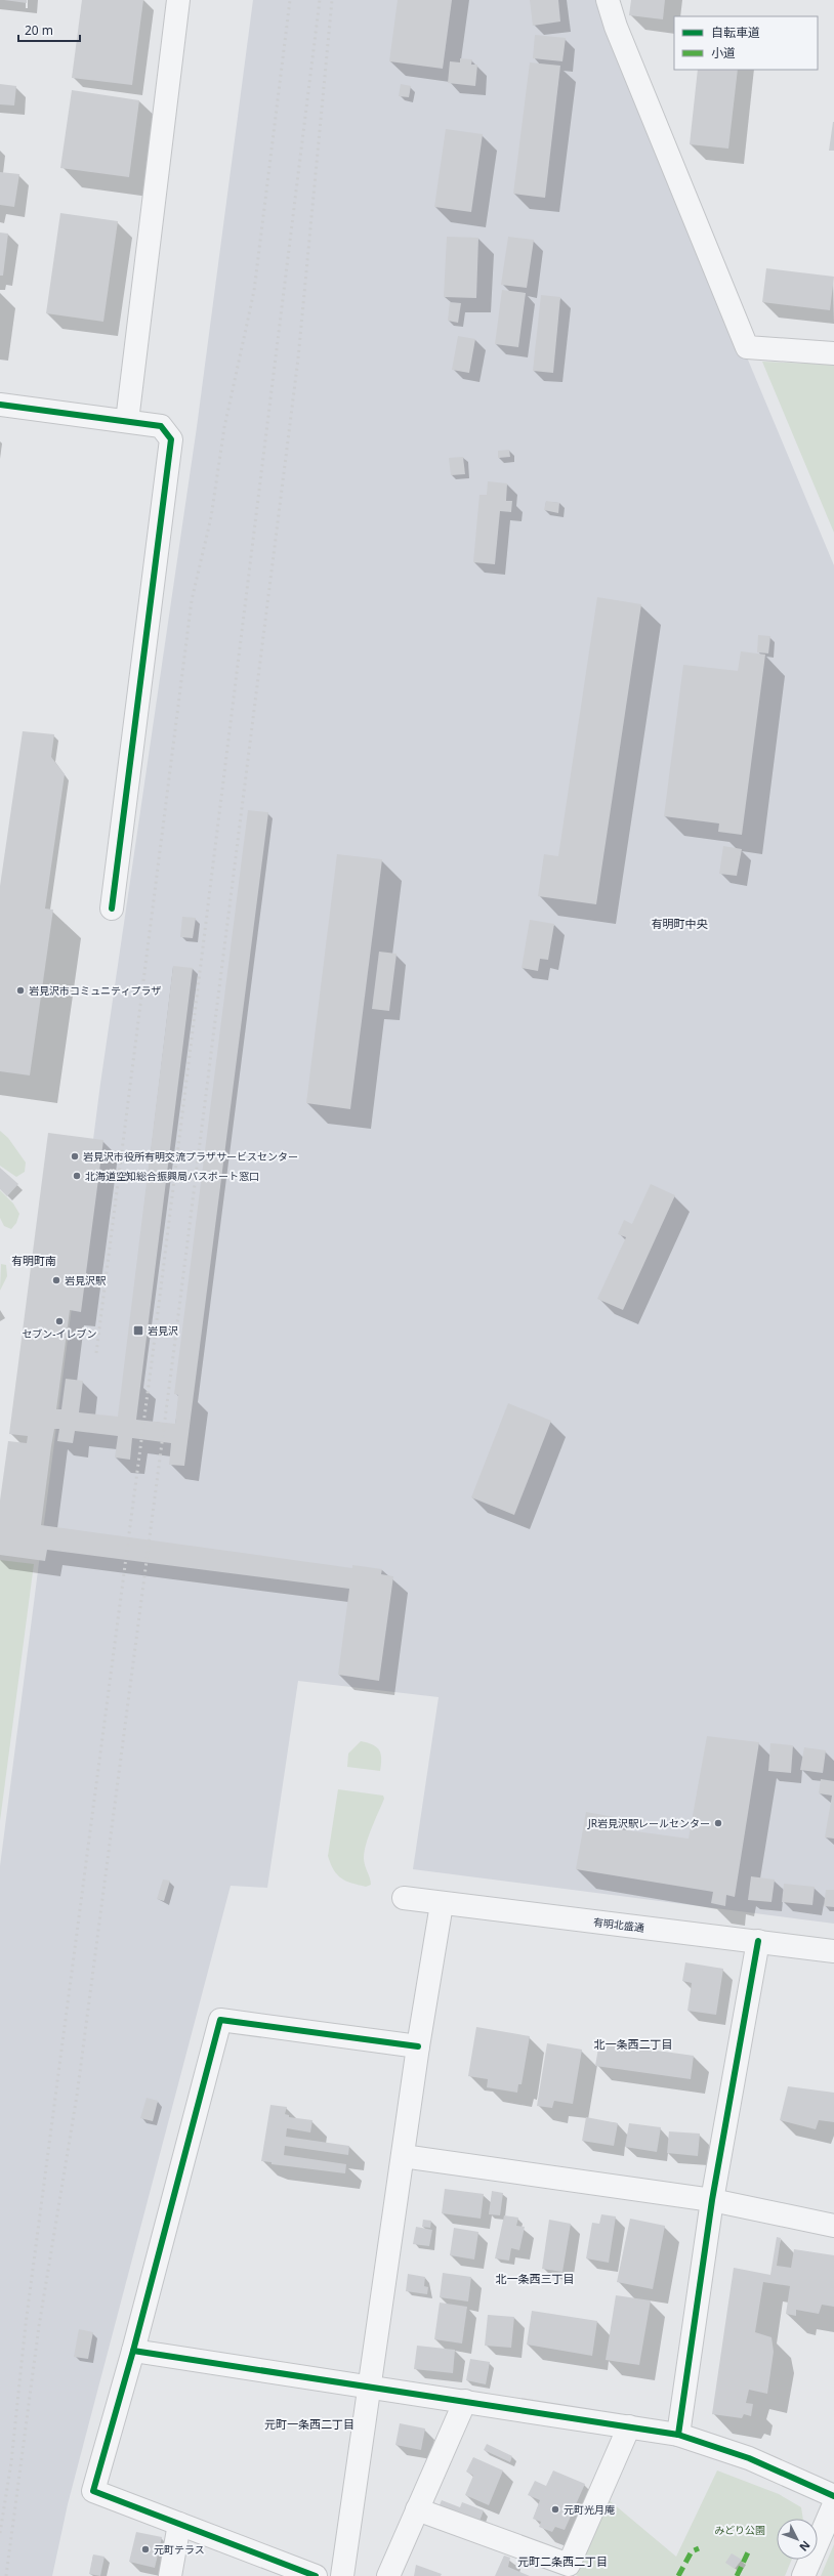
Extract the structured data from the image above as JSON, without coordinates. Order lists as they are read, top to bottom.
{
  "streets": {
    "street": ["有明北盛通"]
  },
  "districts": [
    "有明町中央",
    "有明町南",
    "北一条西二丁目",
    "北一条西三丁目",
    "元町一条西二丁目",
    "元町二条西二丁目"
  ],
  "parks": ["みどり公園"],
  "places": {
    "other": [
      "岩見沢市コミュニティプラザ",
      "岩見沢市役所有明交流プラザサービスセンター",
      "北海道空知総合振興局パスポート窓口",
      "岩見沢駅",
      "セブン-イレブン",
      "JR岩見沢駅レールセンター",
      "元町光月庵",
      "元町テラス"
    ],
    "transit": ["岩見沢"]
  },
  "legend": ["自転車道", "小道"],
  "scale_bar": "20 m",
  "north": "bottom right"
}
